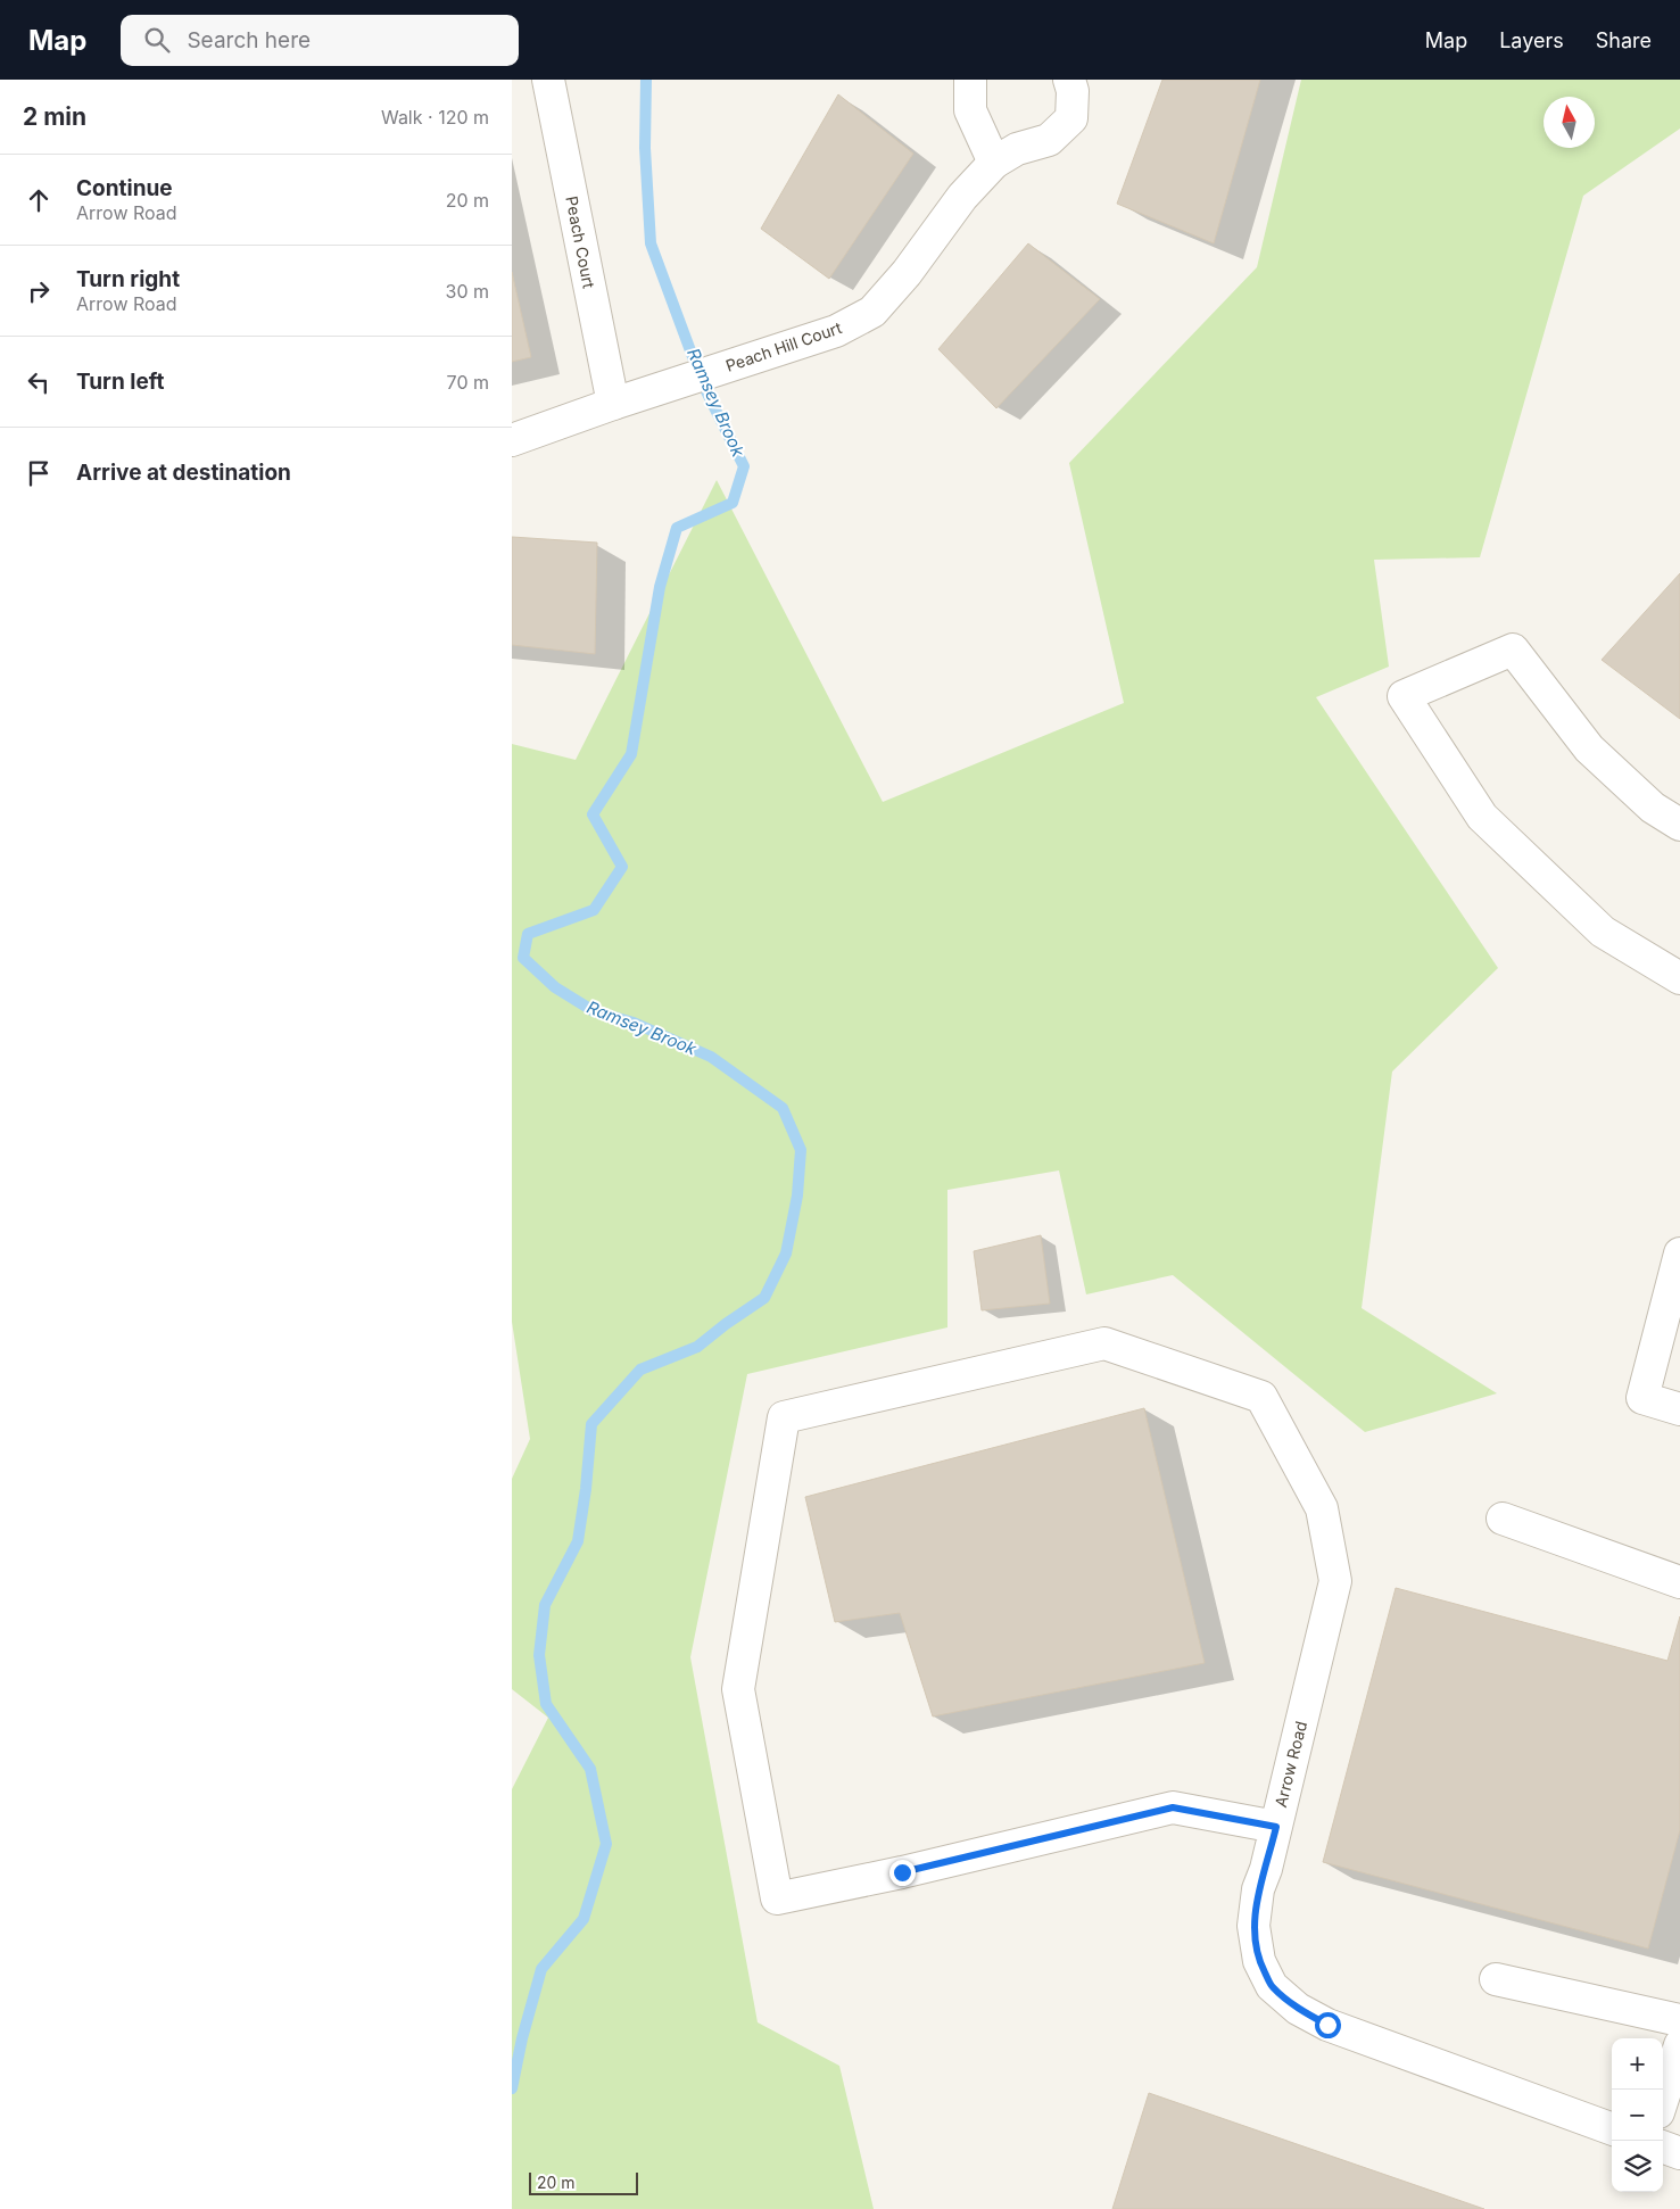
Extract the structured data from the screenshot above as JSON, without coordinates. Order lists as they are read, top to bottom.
{
  "streets": {
    "street": ["Peach Court", "Peach Hill Court", "Arrow Road"]
  },
  "crossings": [
    ["Peach Court", "Peach Hill Court"]
  ],
  "water": ["Ramsey Brook"],
  "scale_bar": "20 m",
  "north": "top",
  "page": {
    "header": "Map",
    "search": "Search here",
    "nav": ["Map", "Layers", "Share"],
    "heading": ["2 min", "Walk · 120 m"],
    "list": [
      ["Continue", "Arrow Road", "20 m"],
      ["Turn right", "Arrow Road", "30 m"],
      ["Turn left", "70 m"],
      "Arrive at destination"
    ],
    "map_buttons": ["+", "−"],
    "scale": "20 m"
  }
}
